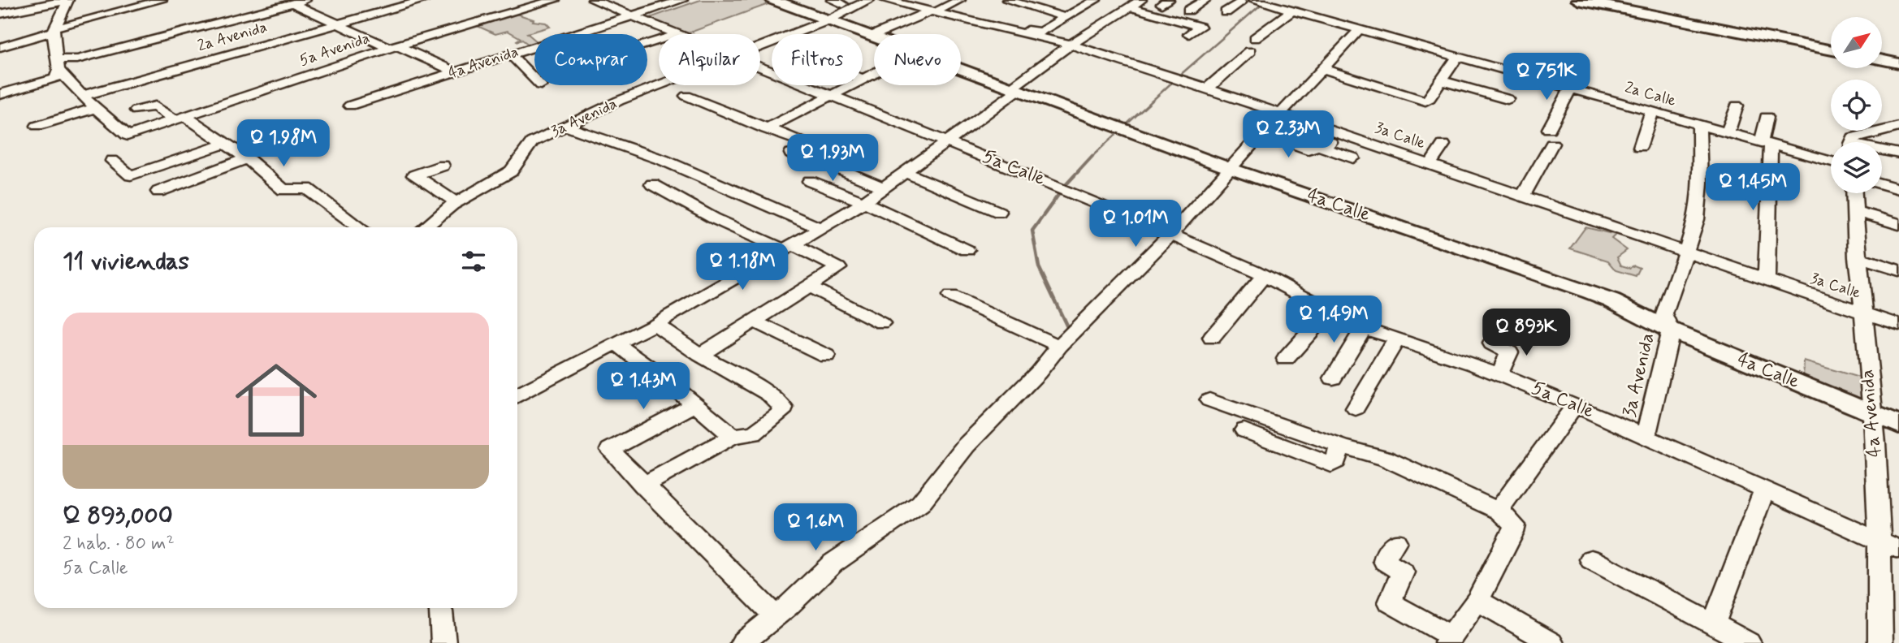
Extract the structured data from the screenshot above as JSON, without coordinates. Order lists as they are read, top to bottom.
{
  "streets": {
    "main road": ["4a Calle"],
    "street": [
      "2a Avenida",
      "5a Avenida",
      "4a Avenida",
      "2a Calle",
      "3a Avenida",
      "3a Calle",
      "5a Calle"
    ]
  },
  "crossings": [
    ["4a Avenida", "3a Calle"],
    ["4a Avenida", "5a Calle"],
    ["4a Avenida", "4a Calle"],
    ["2a Calle", "3a Avenida"],
    ["3a Avenida", "3a Calle"],
    ["3a Avenida", "5a Calle"],
    ["3a Avenida", "4a Calle"]
  ],
  "north": "top right",
  "page": {
    "chip": [
      "Comprar",
      "Alquilar",
      "Filtros",
      "Nuevo"
    ],
    "price": [
      "Q 751K",
      "Q 2.33M",
      "Q 1.98M",
      "Q 1.93M",
      "Q 1.45M",
      "Q 1.01M",
      "Q 1.18M",
      "Q 1.49M",
      "Q 893K",
      "Q 1.43M",
      "Q 1.6M"
    ],
    "heading": "11 viviendas",
    "list": [
      {
        "name": "Q 893,000",
        "note": "2 hab. · 80 m² · 5a Calle"
      }
    ]
  }
}
